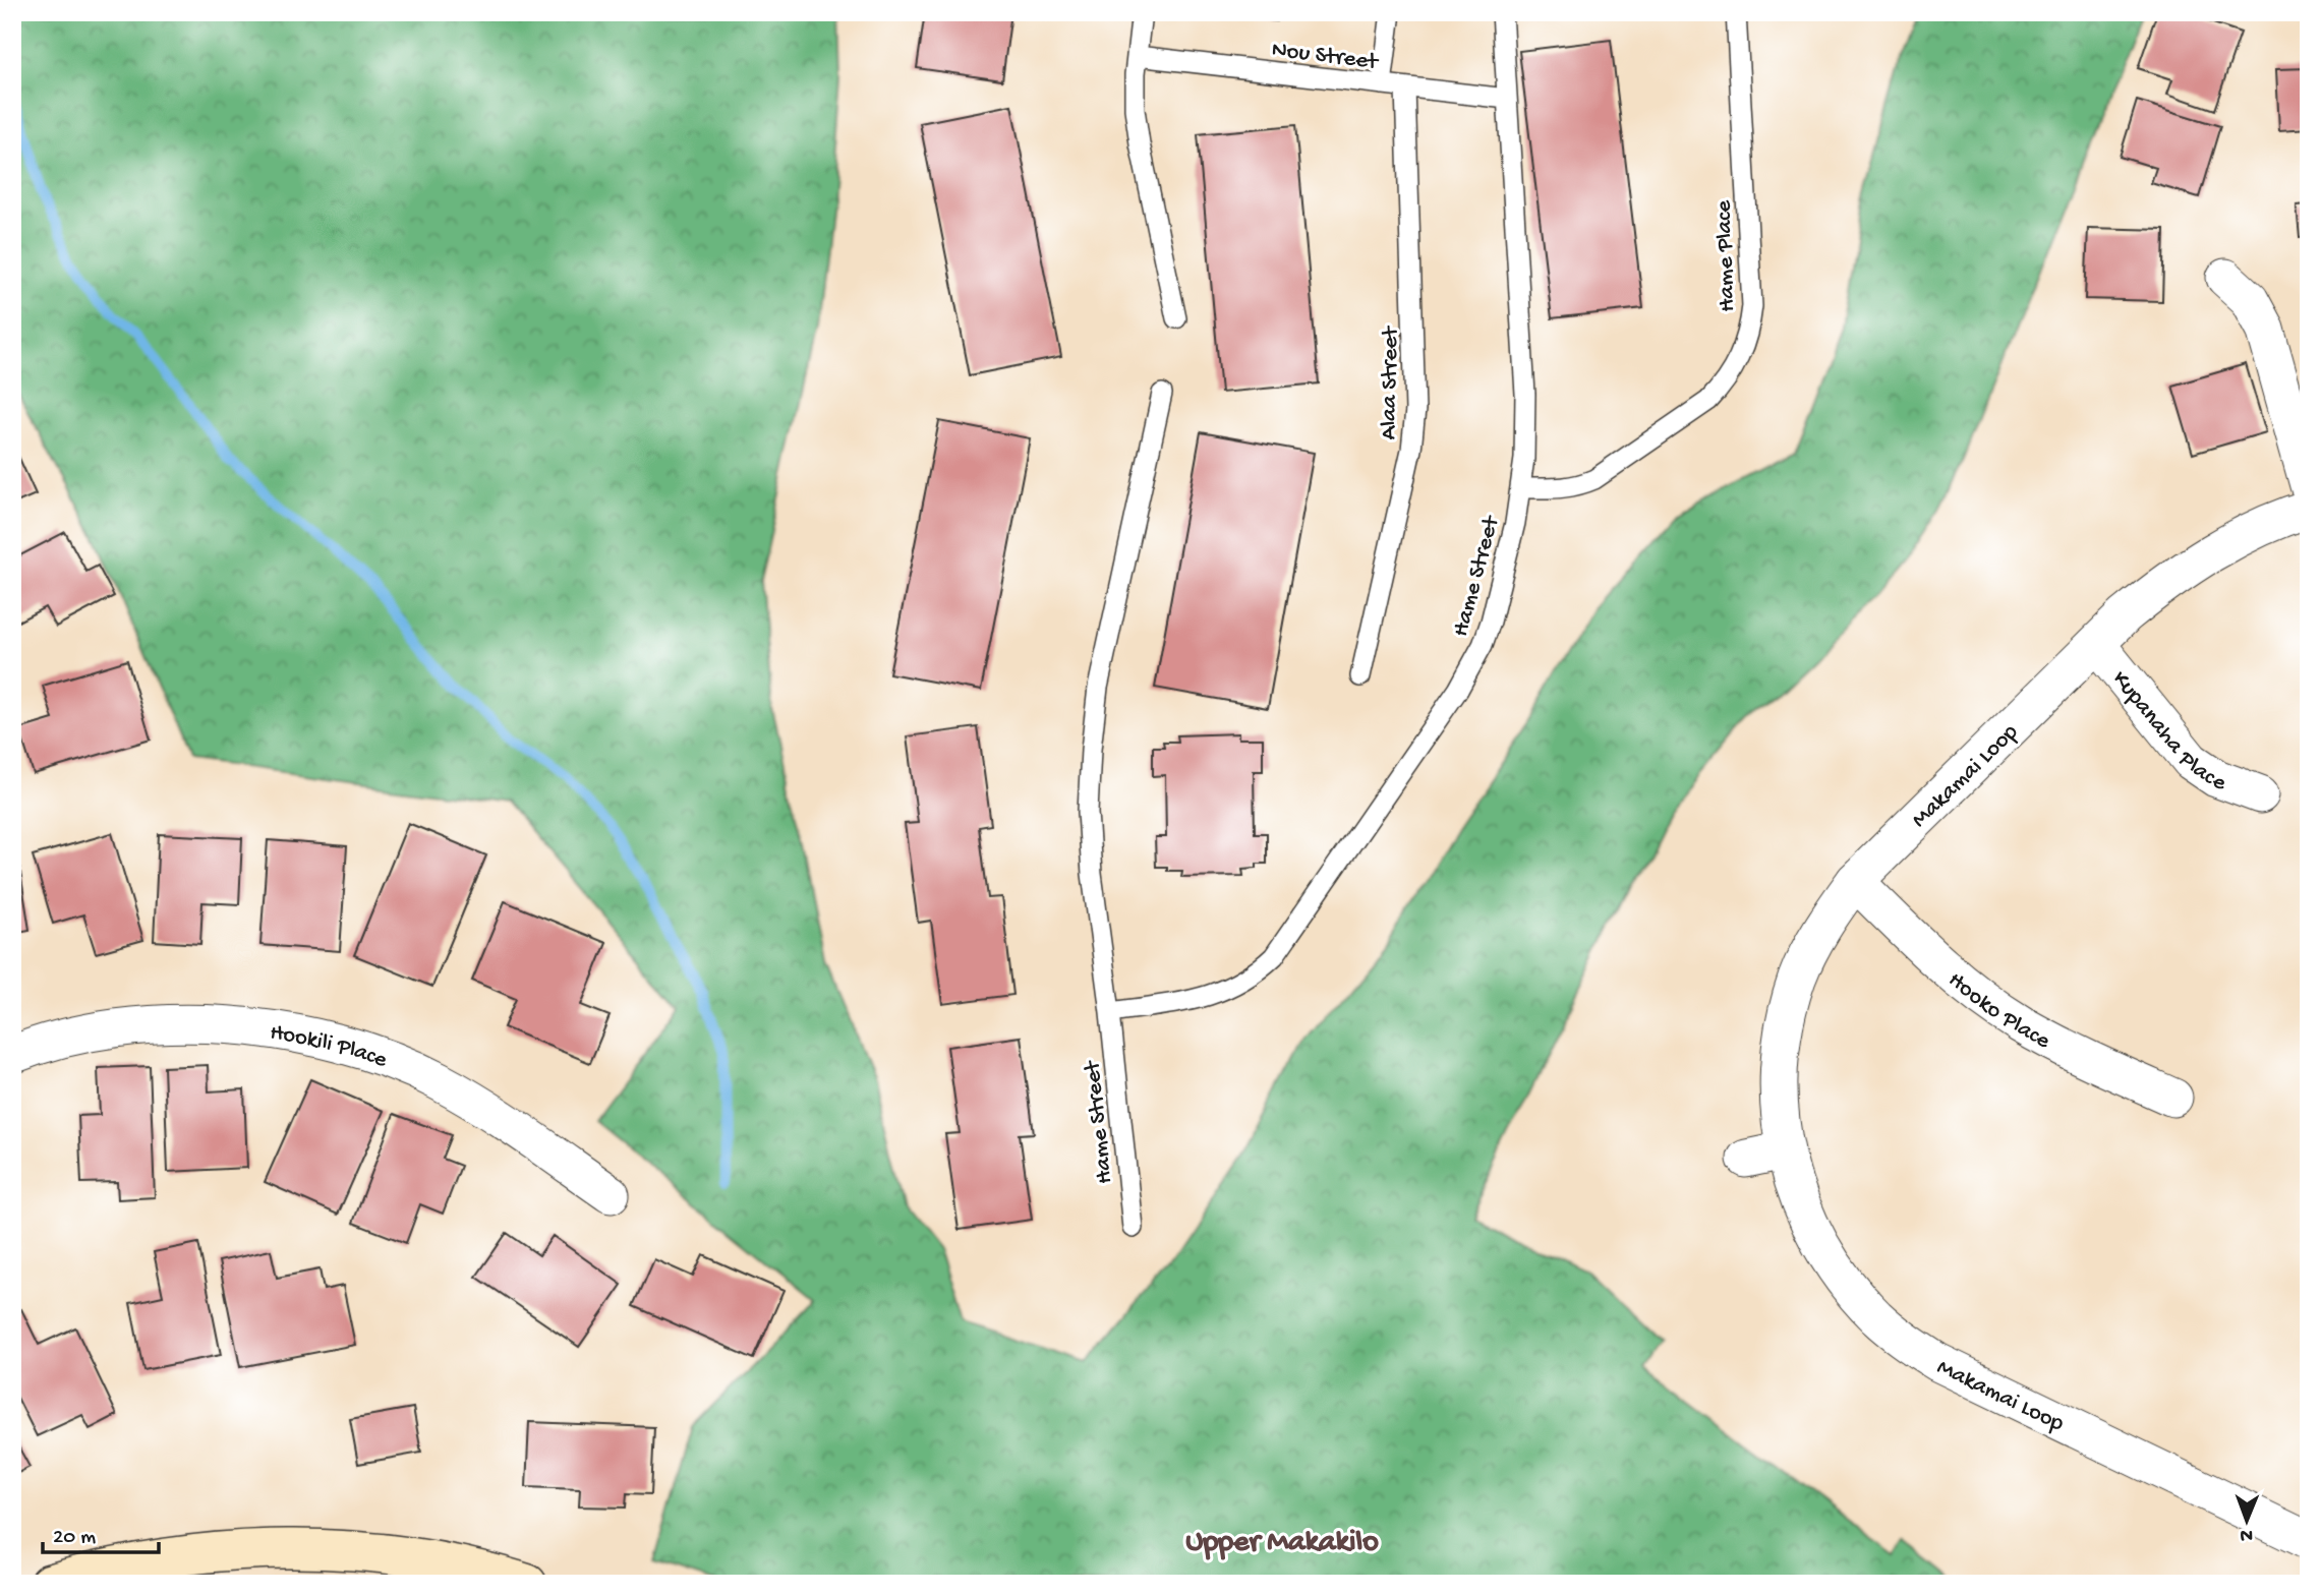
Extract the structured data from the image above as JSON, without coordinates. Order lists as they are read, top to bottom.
{
  "streets": {
    "street": [
      "Kupanaha Place",
      "Makamai Loop",
      "Hooko Place",
      "Hookili Place"
    ],
    "lane": [
      "Nou Street",
      "Hame Place",
      "Alaa Street",
      "Hame Street"
    ]
  },
  "crossings": [
    ["Nou Street", "Alaa Street"],
    ["Nou Street", "Hame Street"],
    ["Hame Place", "Hame Street"],
    ["Kupanaha Place", "Makamai Loop"],
    ["Makamai Loop", "Hooko Place"]
  ],
  "districts": ["Upper Makakilo"],
  "scale_bar": "20 m",
  "north": "bottom"
}
